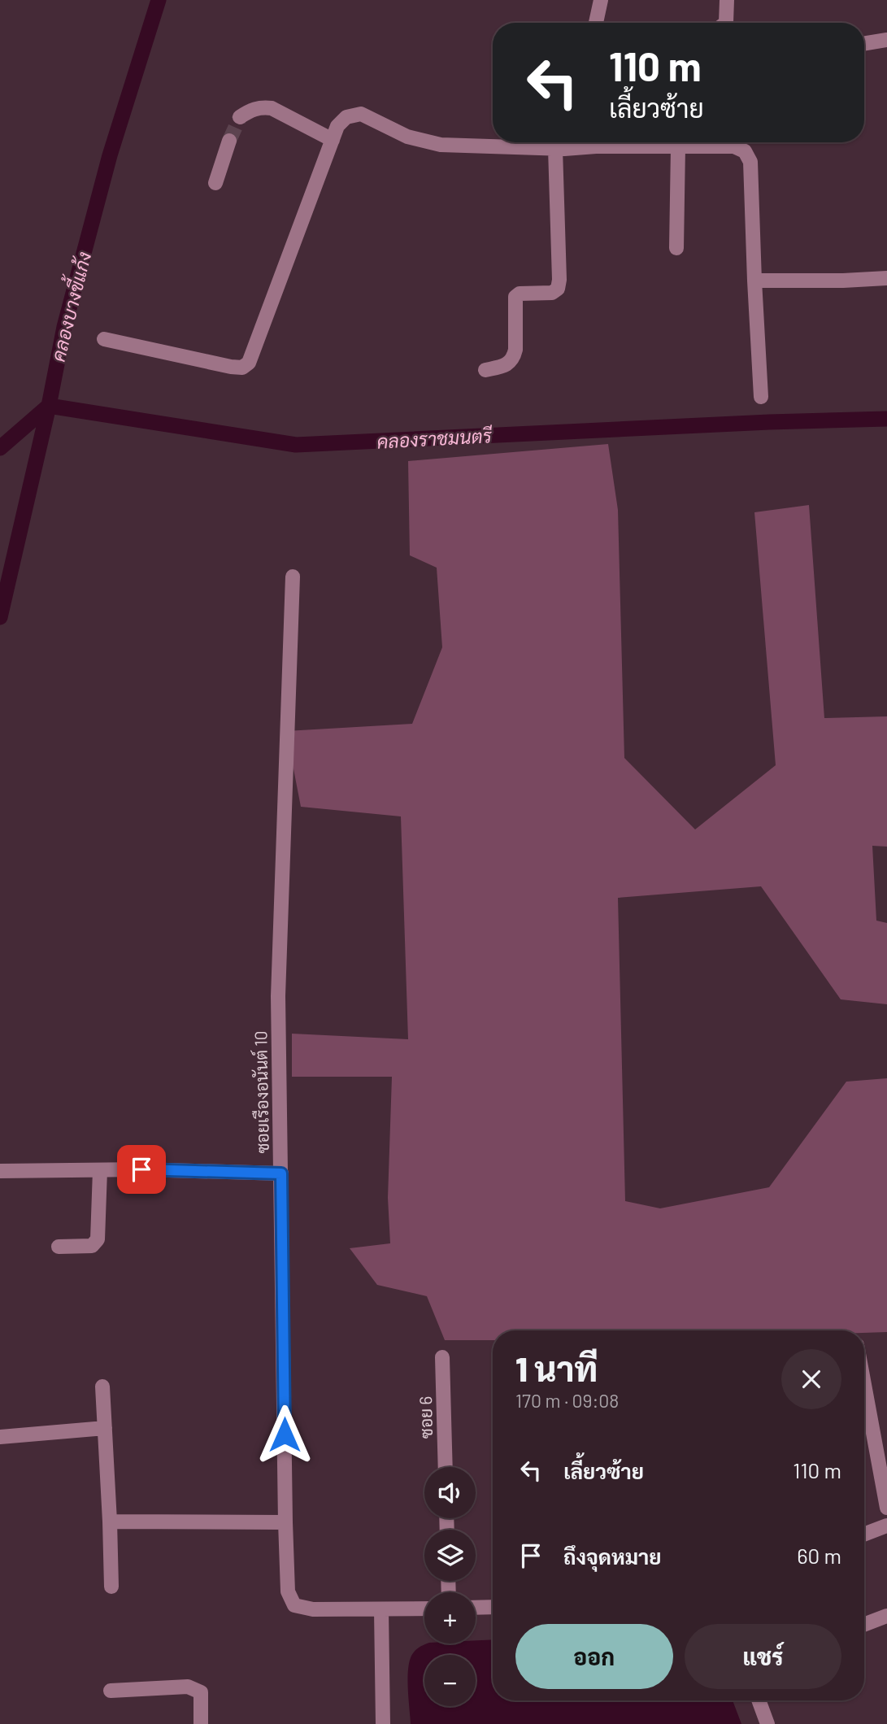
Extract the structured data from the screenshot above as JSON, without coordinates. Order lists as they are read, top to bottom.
{
  "streets": {
    "street": ["ซอยเรืองอนันต์ 10", "ซอย 6"]
  },
  "water": ["คลองบางขี้แก้ง", "คลองราชมนตรี"],
  "page": {
    "turn": ["110 m", "เลี้ยวซ้าย"],
    "heading": ["1 นาที", "170 m · 09:08"],
    "list": [
      {
        "name": "เลี้ยวซ้าย",
        "value": "110 m"
      },
      {
        "name": "ถึงจุดหมาย",
        "value": "60 m"
      }
    ],
    "map_buttons": ["+", "−"],
    "buttons": ["ออก", "แชร์"]
  }
}
